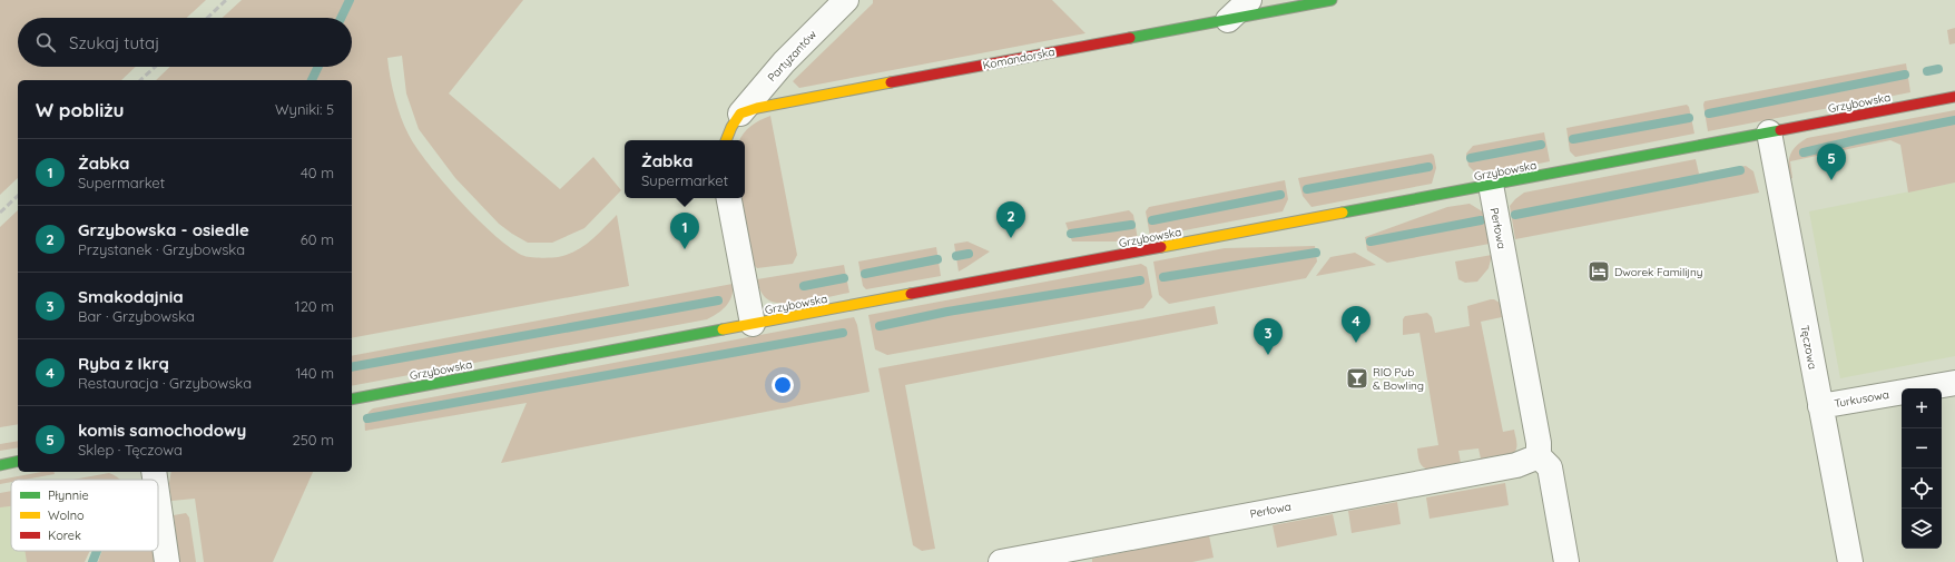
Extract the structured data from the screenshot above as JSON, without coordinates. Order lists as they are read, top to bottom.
{
  "streets": {
    "street": [
      "Partyzantów",
      "Komandorska",
      "Grzybowska",
      "Perłowa",
      "Tęczowa",
      "Turkusowa"
    ]
  },
  "crossings": [
    ["Partyzantów", "Komandorska"],
    ["Grzybowska", "Perłowa"],
    ["Grzybowska", "Tęczowa"],
    ["Tęczowa", "Turkusowa"]
  ],
  "places": {
    "hotel": ["Dworek Familijny"],
    "bar": ["RIO Pub & Bowling"]
  },
  "legend": ["Płynnie", "Wolno", "Korek"],
  "page": {
    "search": "Szukaj tutaj",
    "heading": ["W pobliżu", "Wyniki: 5"],
    "list": [
      {
        "mark": "1",
        "name": "Żabka",
        "note": "Supermarket",
        "value": "40 m"
      },
      {
        "mark": "2",
        "name": "Grzybowska - osiedle",
        "note": "Przystanek · Grzybowska",
        "value": "60 m"
      },
      {
        "mark": "3",
        "name": "Smakodajnia",
        "note": "Bar · Grzybowska",
        "value": "120 m"
      },
      {
        "mark": "4",
        "name": "Ryba z Ikrą",
        "note": "Restauracja · Grzybowska",
        "value": "140 m"
      },
      {
        "mark": "5",
        "name": "komis samochodowy",
        "note": "Sklep · Tęczowa",
        "value": "250 m"
      }
    ],
    "popup": ["Żabka", "Supermarket"],
    "pins": [
      "5",
      "2",
      "1",
      "4",
      "3"
    ],
    "map_buttons": ["+", "−"]
  }
}
